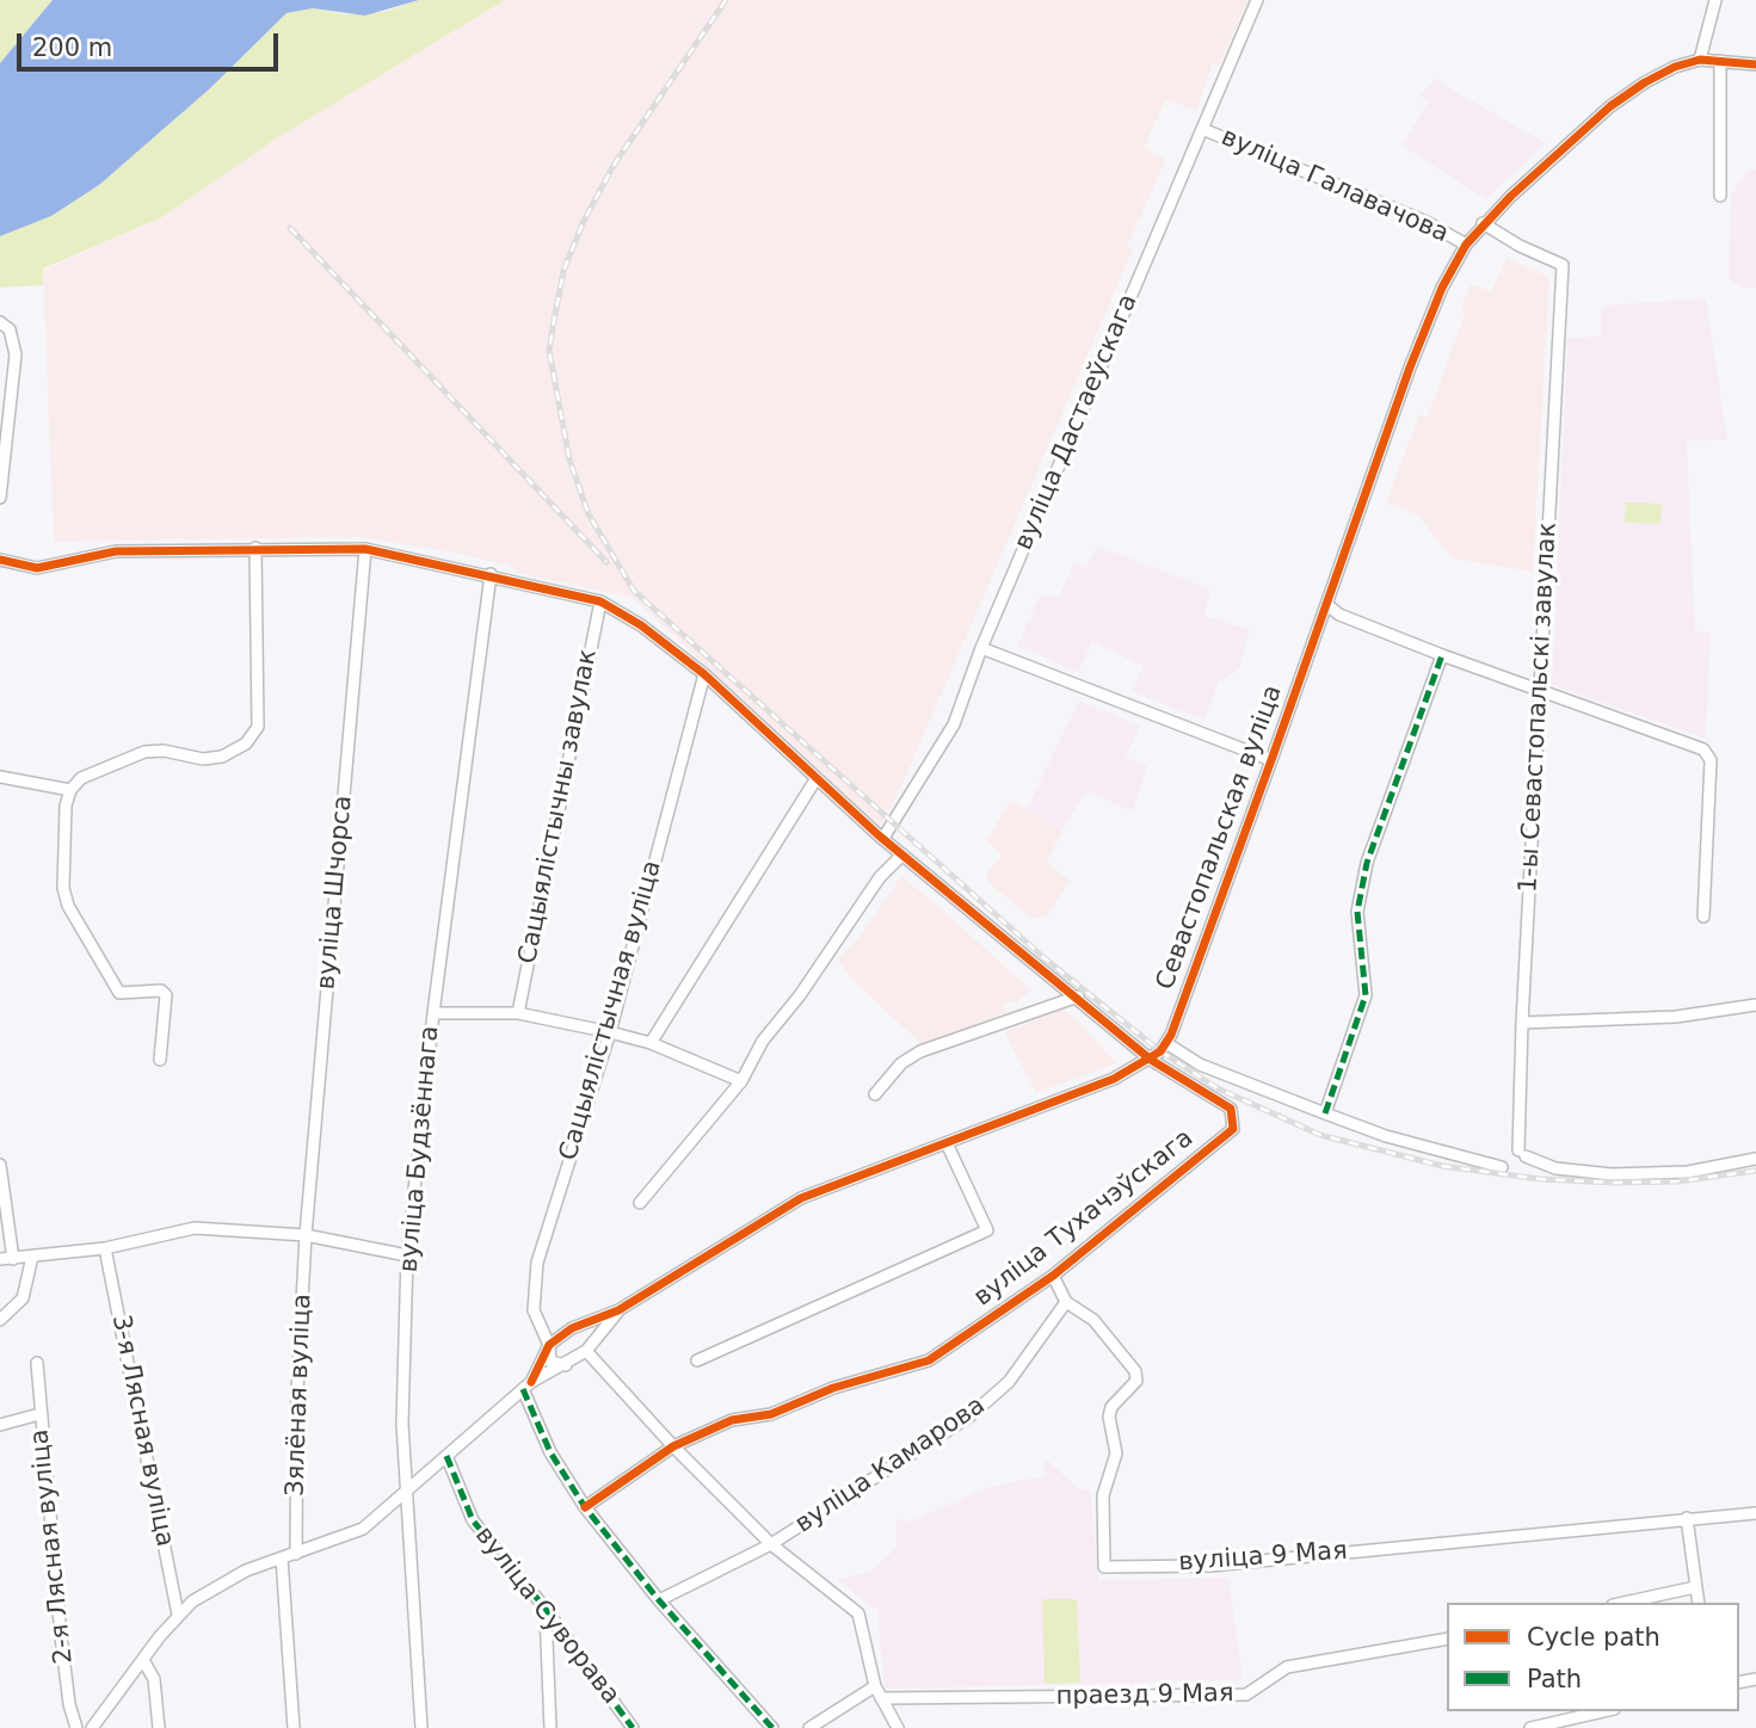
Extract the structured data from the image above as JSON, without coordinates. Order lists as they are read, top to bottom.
{
  "streets": {
    "street": [
      "вуліца Галавачова",
      "вуліца Дастаеўскага",
      "1-ы Севастопальскі завулак",
      "Сацыялістычны завулак",
      "Севастопальская вуліца",
      "вуліца Шчорса",
      "Сацыялістычная вуліца",
      "вуліца Будзённага",
      "вуліца Тухачэўскага",
      "Зялёная вуліца",
      "3-я Лясная вуліца",
      "вуліца Камарова",
      "2-я Лясная вуліца",
      "вуліца 9 Мая",
      "вуліца Суворава",
      "праезд 9 Мая"
    ]
  },
  "crossings": [
    ["вуліца Галавачова", "вуліца Дастаеўскага"],
    ["вуліца Галавачова", "1-ы Севастопальскі завулак"],
    ["вуліца Галавачова", "Севастопальская вуліца"],
    ["Севастопальская вуліца", "Сацыялістычная вуліца"],
    ["Севастопальская вуліца", "вуліца Будзённага"],
    ["Севастопальская вуліца", "вуліца Тухачэўскага"],
    ["Севастопальская вуліца", "Зялёная вуліца"],
    ["Севастопальская вуліца", "3-я Лясная вуліца"],
    ["Севастопальская вуліца", "вуліца Камарова"],
    ["Севастопальская вуліца", "вуліца Суворава"],
    ["вуліца Шчорса", "Зялёная вуліца"],
    ["вуліца Тухачэўскага", "вуліца Камарова"],
    ["вуліца Тухачэўскага", "вуліца 9 Мая"],
    ["вуліца Камарова", "вуліца 9 Мая"],
    ["вуліца Камарова", "праезд 9 Мая"]
  ],
  "legend": ["Cycle path", "Path"],
  "scale_bar": "200 m"
}
